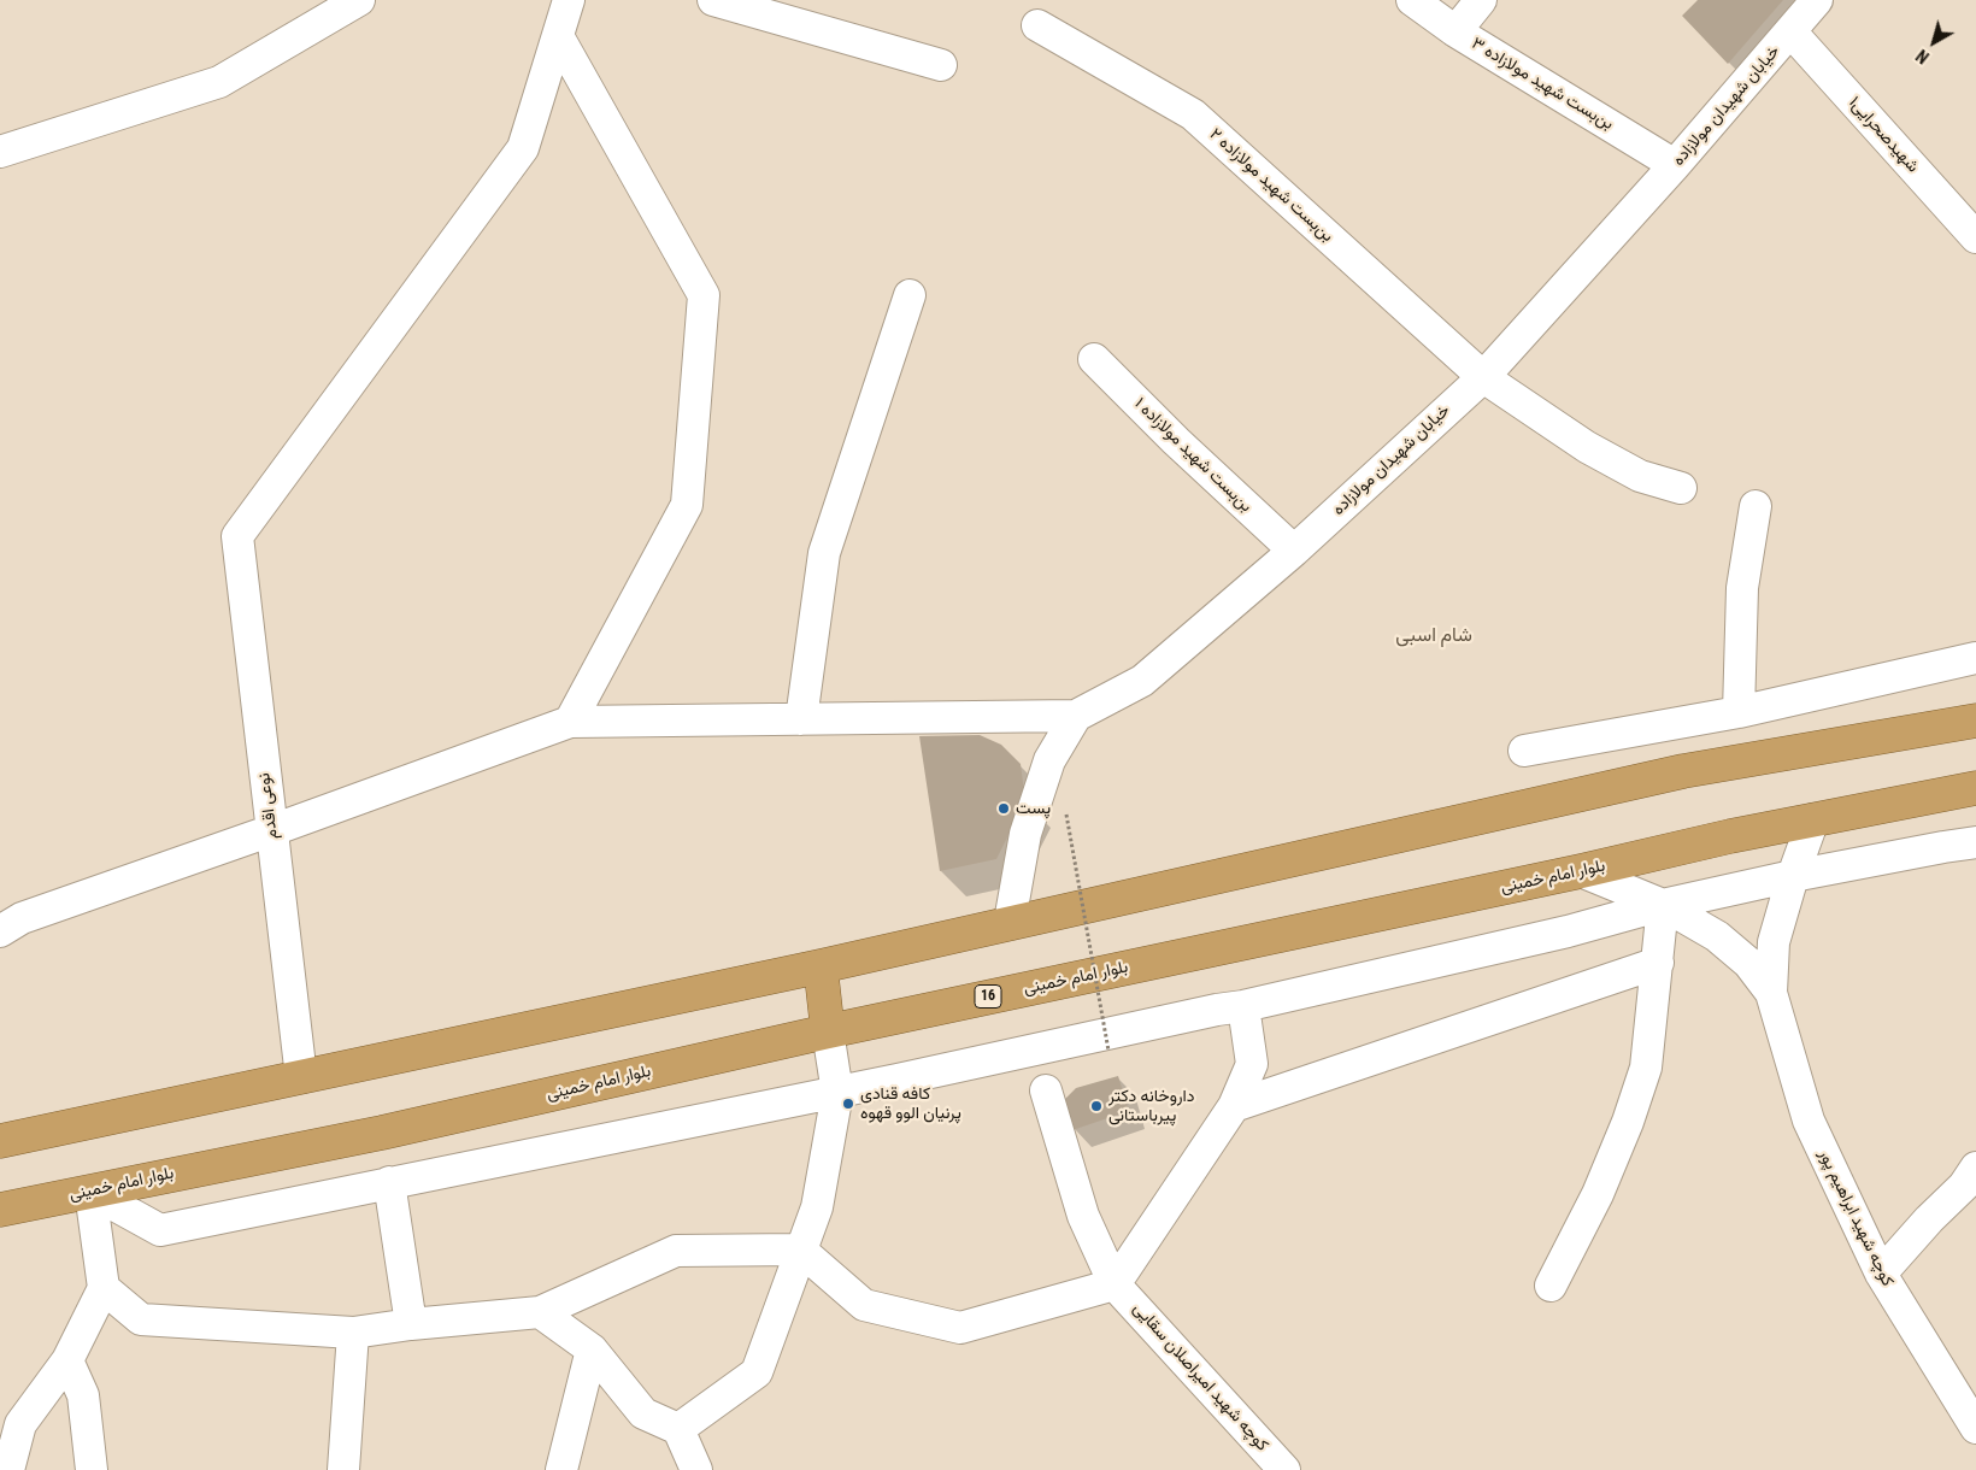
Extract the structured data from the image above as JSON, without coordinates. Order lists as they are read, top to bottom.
{
  "streets": {
    "highway": ["بلوار امام خمینی", "16"],
    "street": [
      "بن‌بست شهید مولازاده ۳",
      "خیابان شهیدان مولازاده",
      "شهیدصحرایی۱",
      "بن‌بست شهید مولازاده ۲",
      "بن‌بست شهید مولازاده ۱",
      "نوعی اقدم",
      "کوچه شهید ابراهیم پور",
      "کوچه شهید امیراصلان سقایی"
    ]
  },
  "crossings": [
    ["بن‌بست شهید مولازاده ۳", "خیابان شهیدان مولازاده"],
    ["خیابان شهیدان مولازاده", "شهیدصحرایی۱"],
    ["خیابان شهیدان مولازاده", "بن‌بست شهید مولازاده ۲"],
    ["خیابان شهیدان مولازاده", "بن‌بست شهید مولازاده ۱"],
    ["بلوار امام خمینی", "کوچه شهید ابراهیم پور"]
  ],
  "districts": ["شام اسبی"],
  "places": ["پست", "کافه قنادی پرنیان الوو قهوه", "داروخانه دکتر پیرباستانی"],
  "north": "bottom left"
}
